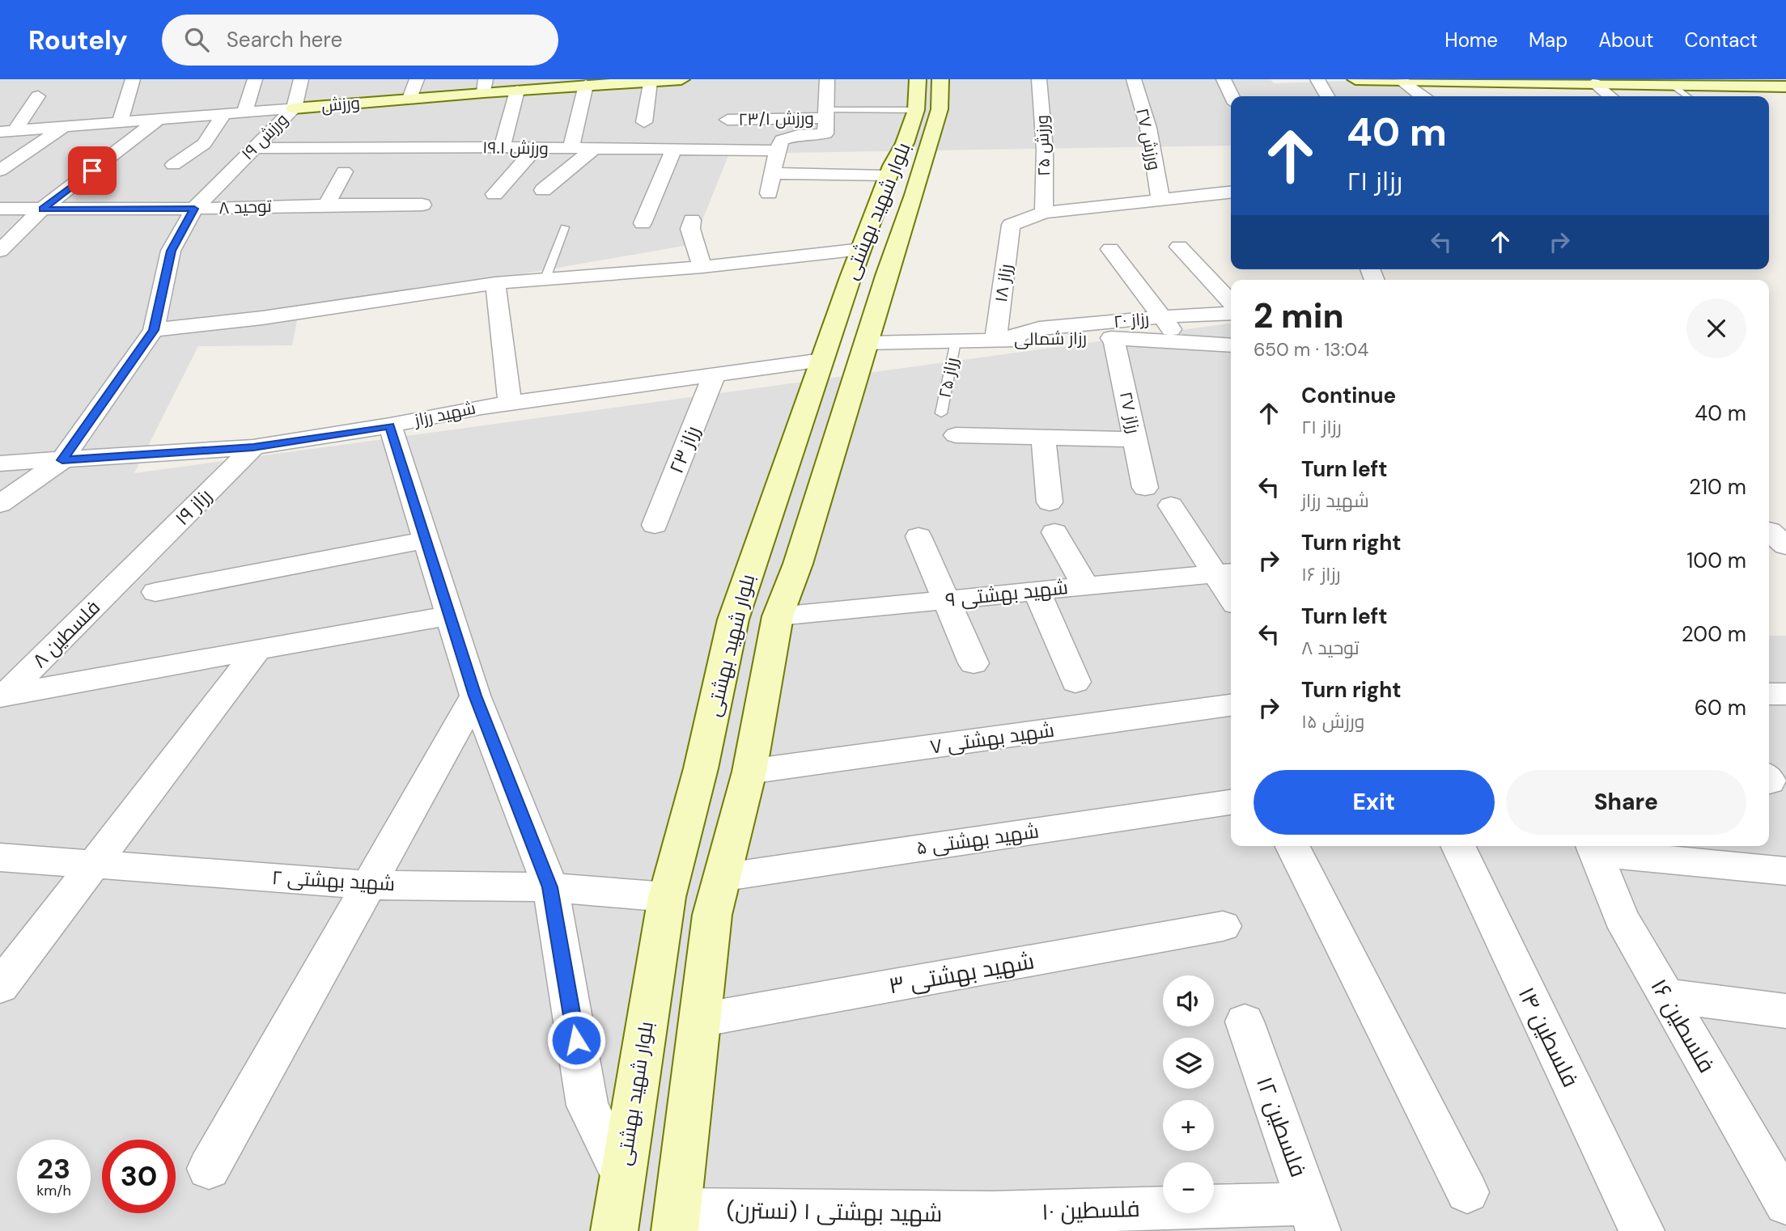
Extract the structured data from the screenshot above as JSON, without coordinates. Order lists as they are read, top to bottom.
{
  "streets": {
    "main road": ["ورزش", "بلوار شهید بهشتی"],
    "street": [
      "ورزش ۲۳/۱",
      "ورزش ۱۹",
      "ورزش ۲۷",
      "ورزش ۲۵",
      "ورزش ۱۹.۱",
      "توحید ۸",
      "رزاز ۱۸",
      "رزاز ۲۰",
      "رزاز شمالی",
      "رزاز ۲۷",
      "شهید رزاز",
      "رزاز ۲۳",
      "رزاز ۱۹",
      "شهید بهشتی ۹",
      "فلسطین ۸",
      "شهید بهشتی ۷",
      "شهید بهشتی ۵",
      "شهید بهشتی ۲",
      "شهید بهشتی ۳",
      "فلسطین ۱۶",
      "فلسطین ۱۴",
      "فلسطین ۱۲",
      "فلسطین ۱۰",
      "شهید بهشتی ۱ (نسترن)"
    ],
    "lane": ["رزاز ۲۵"]
  },
  "crossings": [
    ["ورزش", "ورزش ۱۹"],
    ["ورزش ۱۹", "ورزش ۱۹.۱"],
    ["ورزش ۱۹", "توحید ۸"],
    ["ورزش ۲۵", "رزاز ۱۸"],
    ["بلوار شهید بهشتی", "رزاز شمالی"],
    ["بلوار شهید بهشتی", "شهید رزاز"],
    ["بلوار شهید بهشتی", "شهید بهشتی ۹"],
    ["بلوار شهید بهشتی", "شهید بهشتی ۷"],
    ["بلوار شهید بهشتی", "شهید بهشتی ۵"],
    ["بلوار شهید بهشتی", "شهید بهشتی ۲"],
    ["بلوار شهید بهشتی", "شهید بهشتی ۳"],
    ["بلوار شهید بهشتی", "شهید بهشتی ۱ (نسترن)"],
    ["رزاز ۱۸", "رزاز ۲۰"],
    ["رزاز ۱۸", "رزاز شمالی"],
    ["رزاز ۲۰", "رزاز شمالی"],
    ["رزاز شمالی", "رزاز ۲۵"],
    ["رزاز شمالی", "رزاز ۲۷"],
    ["شهید رزاز", "رزاز ۲۳"],
    ["شهید رزاز", "رزاز ۱۹"],
    ["رزاز ۱۹", "فلسطین ۸"],
    ["فلسطین ۱۲", "فلسطین ۱۰"],
    ["فلسطین ۱۰", "شهید بهشتی ۱ (نسترن)"]
  ],
  "page": {
    "header": "Routely",
    "search": "Search here",
    "nav": [
      "Home",
      "Map",
      "About",
      "Contact"
    ],
    "turn": ["40 m", "رزاز ۲۱"],
    "heading": ["2 min", "650 m · 13:04"],
    "list": [
      {
        "name": "Continue",
        "note": "رزاز ۲۱",
        "value": "40 m"
      },
      {
        "name": "Turn left",
        "note": "شهید رزاز",
        "value": "210 m"
      },
      {
        "name": "Turn right",
        "note": "رزاز ۱۶",
        "value": "100 m"
      },
      {
        "name": "Turn left",
        "note": "توحید ۸",
        "value": "200 m"
      },
      {
        "name": "Turn right",
        "note": "ورزش ۱۵",
        "value": "60 m"
      }
    ],
    "buttons": ["Exit", "Share"],
    "map_buttons": ["+", "−"],
    "speed": "23 km/h",
    "limit": "30"
  }
}
